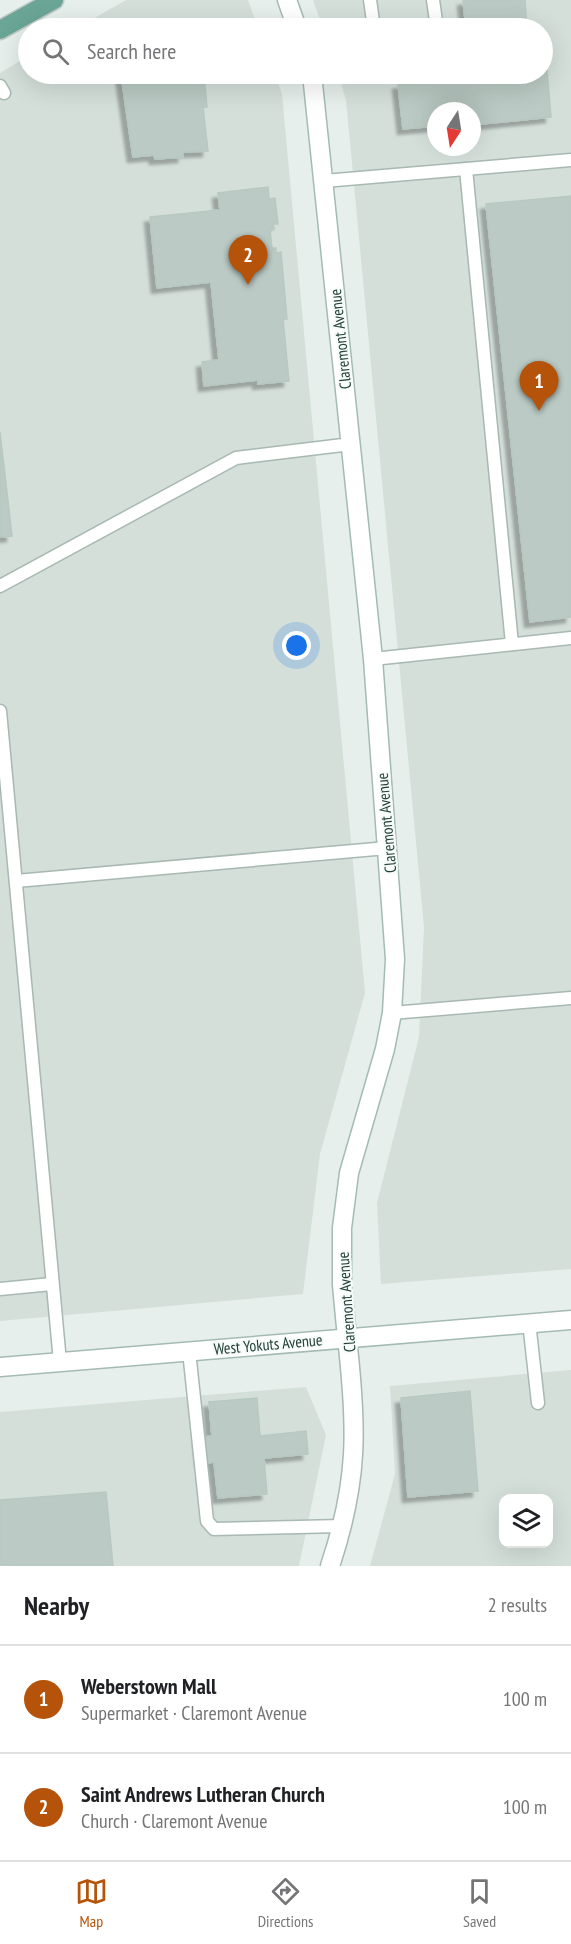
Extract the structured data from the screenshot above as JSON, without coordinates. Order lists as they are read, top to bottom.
{
  "streets": {
    "street": ["Claremont Avenue", "West Yokuts Avenue"]
  },
  "crossings": [
    ["Claremont Avenue", "West Yokuts Avenue"]
  ],
  "north": "bottom",
  "page": {
    "search": "Search here",
    "pins": ["2", "1"],
    "heading": ["Nearby", "2 results"],
    "list": [
      {
        "mark": "1",
        "name": "Weberstown Mall",
        "note": "Supermarket · Claremont Avenue",
        "value": "100 m"
      },
      {
        "mark": "2",
        "name": "Saint Andrews Lutheran Church",
        "note": "Church · Claremont Avenue",
        "value": "100 m"
      }
    ],
    "nav": ["Map", "Directions", "Saved"]
  }
}
